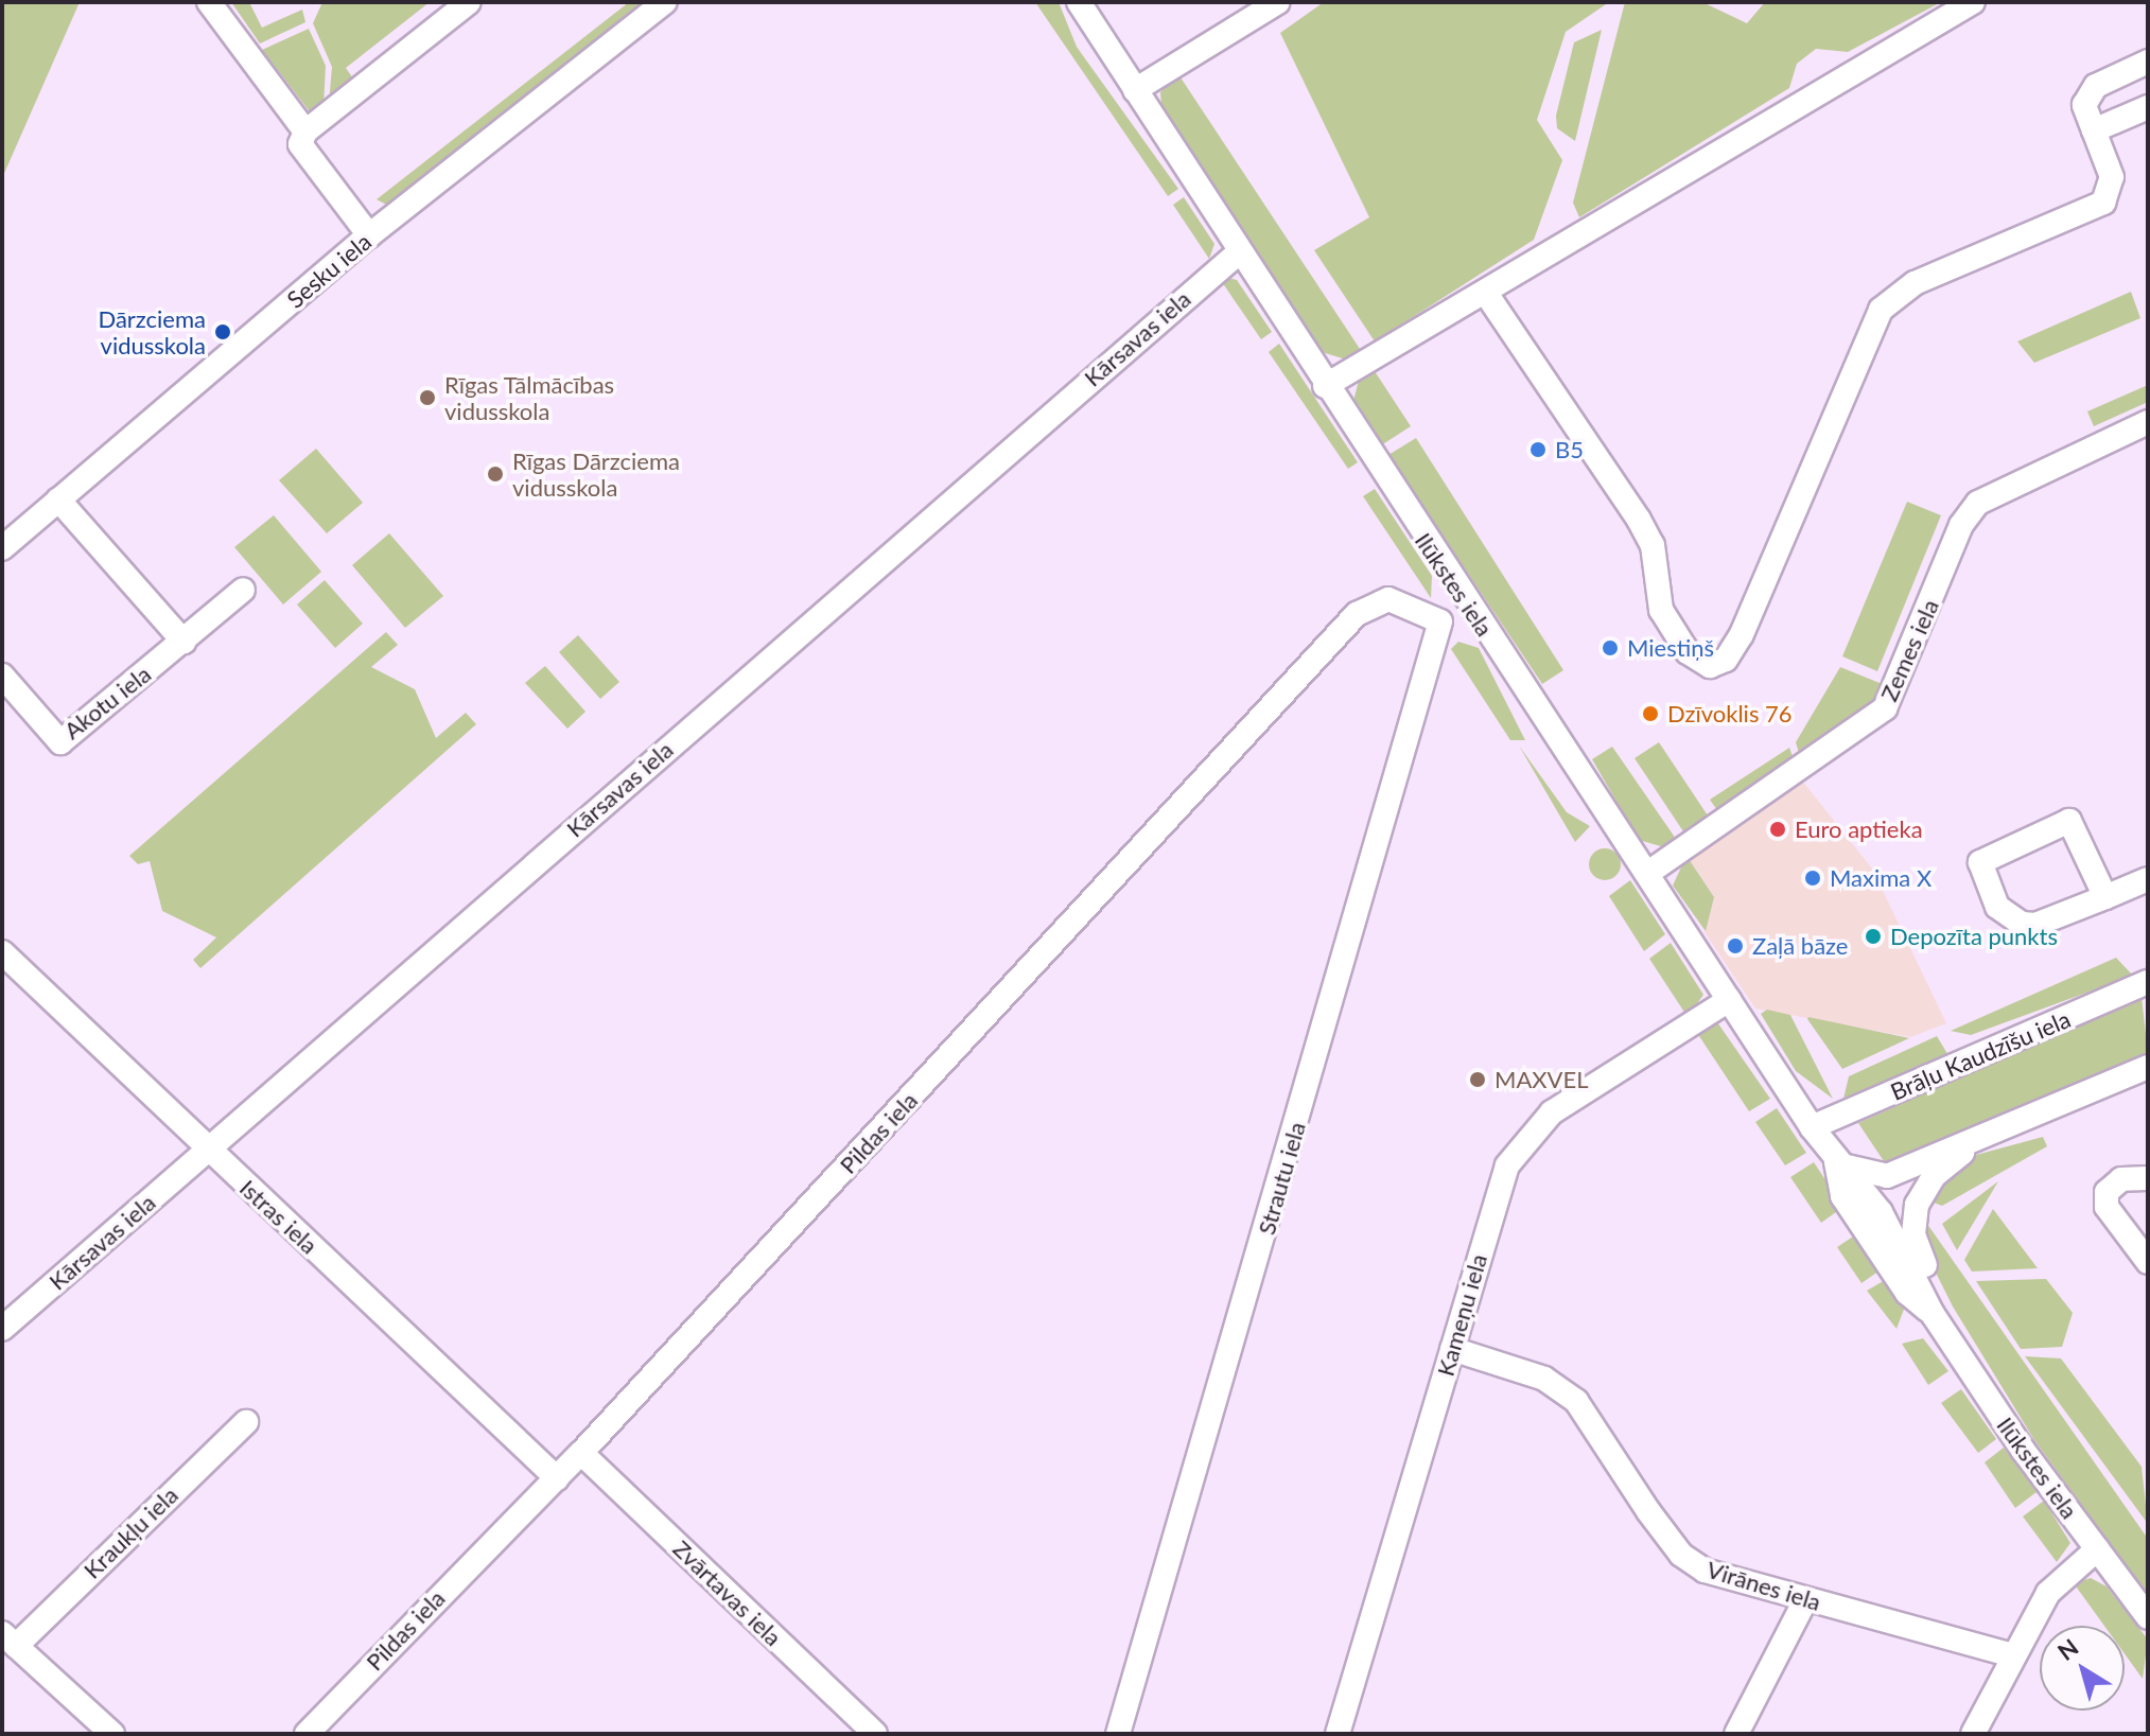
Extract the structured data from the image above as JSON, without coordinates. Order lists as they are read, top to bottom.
{
  "streets": {
    "street": [
      "Sesku iela",
      "Kārsavas iela",
      "Ilūkstes iela",
      "Zemes iela",
      "Akotu iela",
      "Brāļu Kaudzīšu iela",
      "Pildas iela",
      "Strautu iela",
      "Istras iela",
      "Kameņu iela",
      "Kraukļu iela",
      "Virānes iela",
      "Zvārtavas iela"
    ]
  },
  "crossings": [
    ["Kārsavas iela", "Ilūkstes iela"],
    ["Kārsavas iela", "Istras iela"],
    ["Ilūkstes iela", "Zemes iela"],
    ["Ilūkstes iela", "Brāļu Kaudzīšu iela"],
    ["Ilūkstes iela", "Kameņu iela"],
    ["Pildas iela", "Strautu iela"],
    ["Pildas iela", "Istras iela"],
    ["Pildas iela", "Zvārtavas iela"],
    ["Kameņu iela", "Virānes iela"]
  ],
  "places": [
    "Dārzciema vidusskola",
    "Rīgas Tālmācības vidusskola",
    "B5",
    "Rīgas Dārzciema vidusskola",
    "Miestiņš",
    "Dzīvoklis 76",
    "Euro aptieka",
    "Maxima X",
    "Depozīta punkts",
    "Zaļā bāze",
    "MAXVEL"
  ],
  "north": "top left"
}
